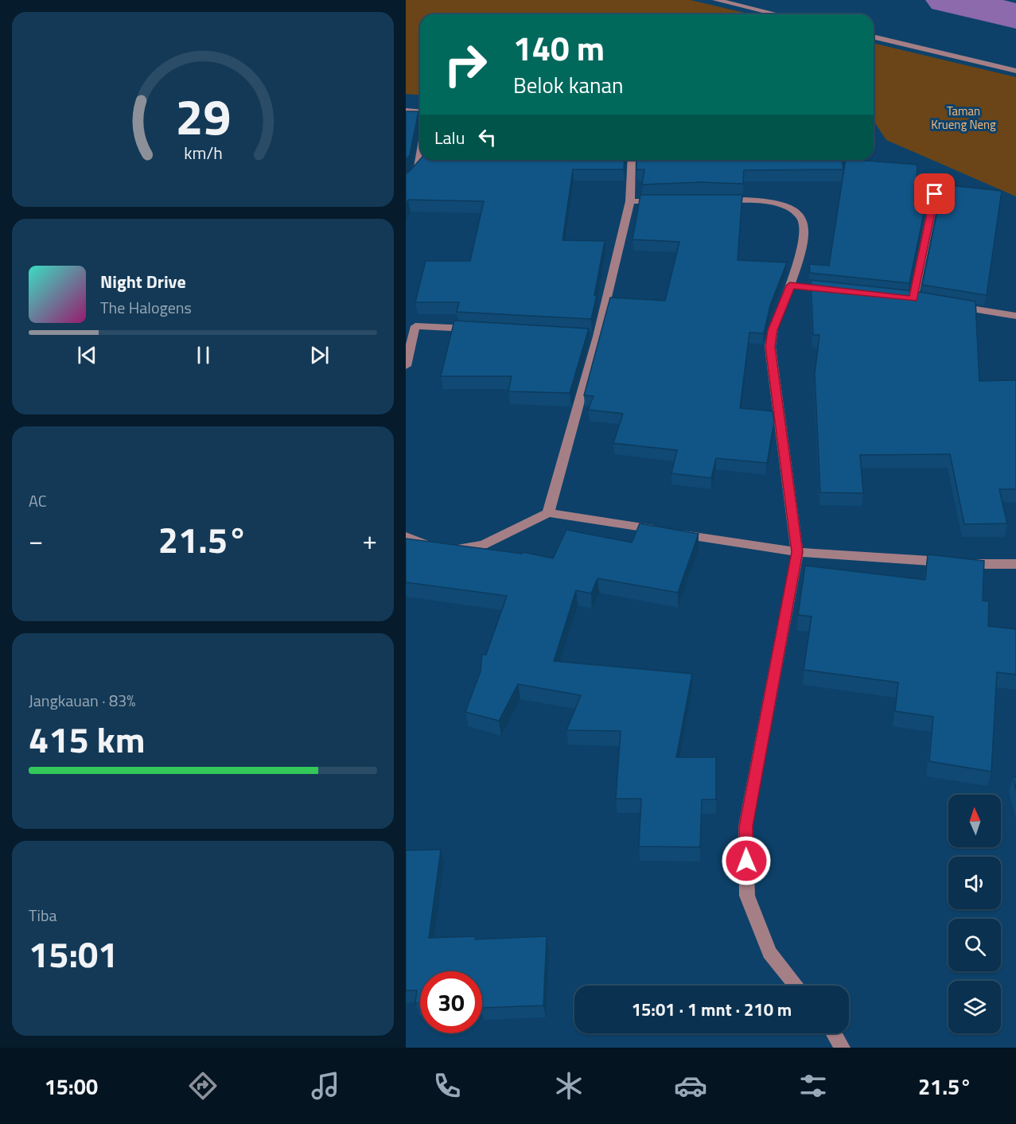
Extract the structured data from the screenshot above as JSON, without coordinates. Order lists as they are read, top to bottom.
{
  "parks": ["Taman Krueng Neng"],
  "north": "top",
  "page": {
    "turn": ["140 m", "Belok kanan"],
    "then": "Lalu",
    "song": ["Night Drive", "The Halogens"],
    "tile": [
      "AC",
      ["Jangkauan · 83%", "415 km"],
      ["Tiba", "15:01"]
    ],
    "heat": ["−", "21.5°", "+"],
    "limit": "30",
    "trip": "15:01 · 1 mnt · 210 m",
    "tabs": ["15:00", "21.5°"],
    "gauge": ["29", "km/h"]
  }
}
